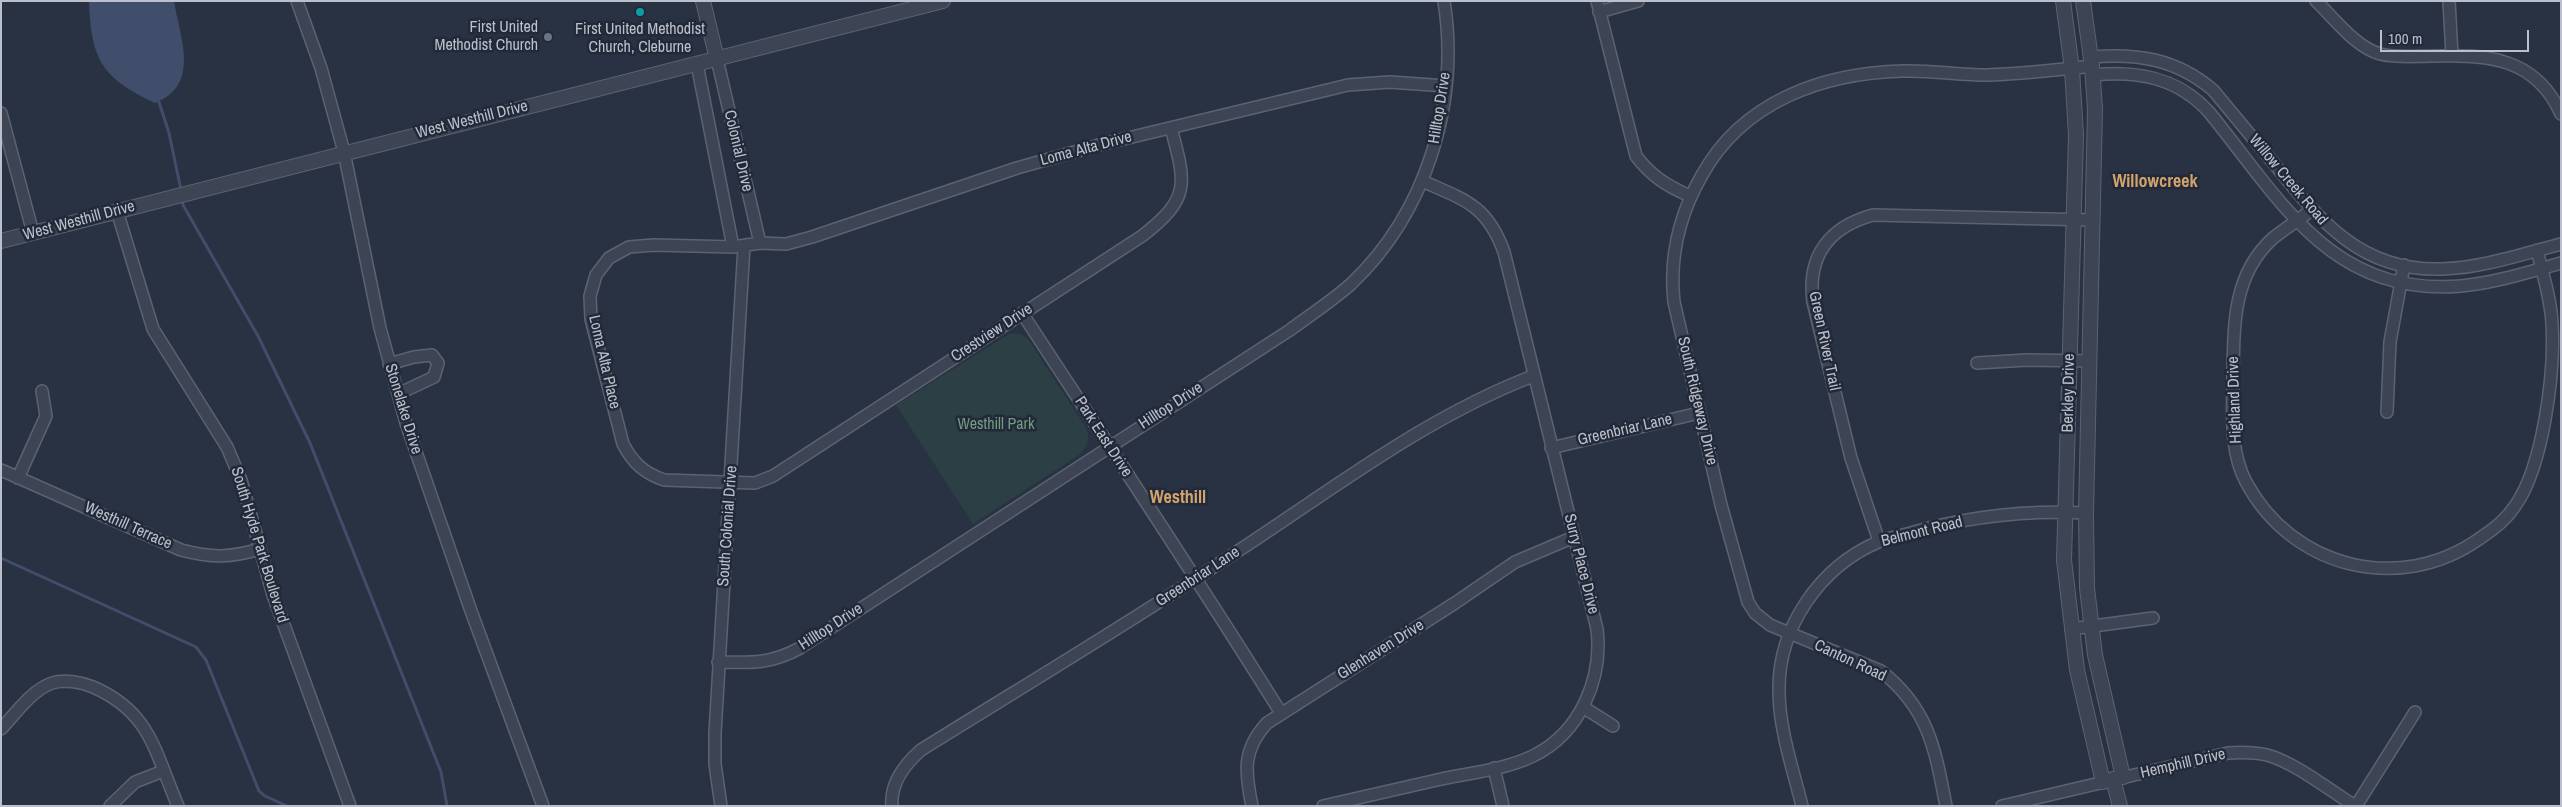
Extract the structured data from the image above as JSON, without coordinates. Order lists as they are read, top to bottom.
{
  "streets": {
    "street": [
      "Hilltop Drive",
      "West Westhill Drive",
      "Loma Alta Drive",
      "Colonial Drive",
      "Willow Creek Road",
      "Crestview Drive",
      "Green River Trail",
      "Loma Alta Place",
      "Berkley Drive",
      "Highland Drive",
      "South Ridgeway Drive",
      "Stonelake Drive",
      "Greenbriar Lane",
      "Park East Drive",
      "Westhill Terrace",
      "South Colonial Drive",
      "Belmont Road",
      "South Hyde Park Boulevard",
      "Surry Place Drive",
      "Glenhaven Drive",
      "Canton Road",
      "Hemphill Drive"
    ]
  },
  "crossings": [
    ["Hilltop Drive", "Loma Alta Drive"],
    ["Hilltop Drive", "Park East Drive"],
    ["Hilltop Drive", "South Colonial Drive"],
    ["Hilltop Drive", "Surry Place Drive"],
    ["West Westhill Drive", "Colonial Drive"],
    ["West Westhill Drive", "Stonelake Drive"],
    ["West Westhill Drive", "South Hyde Park Boulevard"],
    ["Loma Alta Drive", "Colonial Drive"],
    ["Loma Alta Drive", "Crestview Drive"],
    ["Loma Alta Drive", "Loma Alta Place"],
    ["Loma Alta Drive", "South Colonial Drive"],
    ["Colonial Drive", "Loma Alta Place"],
    ["Colonial Drive", "South Colonial Drive"],
    ["Willow Creek Road", "Berkley Drive"],
    ["Willow Creek Road", "Highland Drive"],
    ["Willow Creek Road", "South Ridgeway Drive"],
    ["Crestview Drive", "Loma Alta Place"],
    ["Crestview Drive", "Park East Drive"],
    ["Crestview Drive", "South Colonial Drive"],
    ["Green River Trail", "Berkley Drive"],
    ["Green River Trail", "Belmont Road"],
    ["Loma Alta Place", "South Colonial Drive"],
    ["Berkley Drive", "Belmont Road"],
    ["Berkley Drive", "Hemphill Drive"],
    ["South Ridgeway Drive", "Greenbriar Lane"],
    ["South Ridgeway Drive", "Belmont Road"],
    ["South Ridgeway Drive", "Canton Road"],
    ["Greenbriar Lane", "Park East Drive"],
    ["Greenbriar Lane", "Surry Place Drive"],
    ["Park East Drive", "Glenhaven Drive"],
    ["Westhill Terrace", "South Hyde Park Boulevard"],
    ["Belmont Road", "Canton Road"],
    ["Surry Place Drive", "Glenhaven Drive"]
  ],
  "districts": ["Willowcreek", "Westhill"],
  "parks": ["Westhill Park"],
  "places": ["First United Methodist Church, Cleburne", "First United Methodist Church"],
  "scale_bar": "100 m"
}
